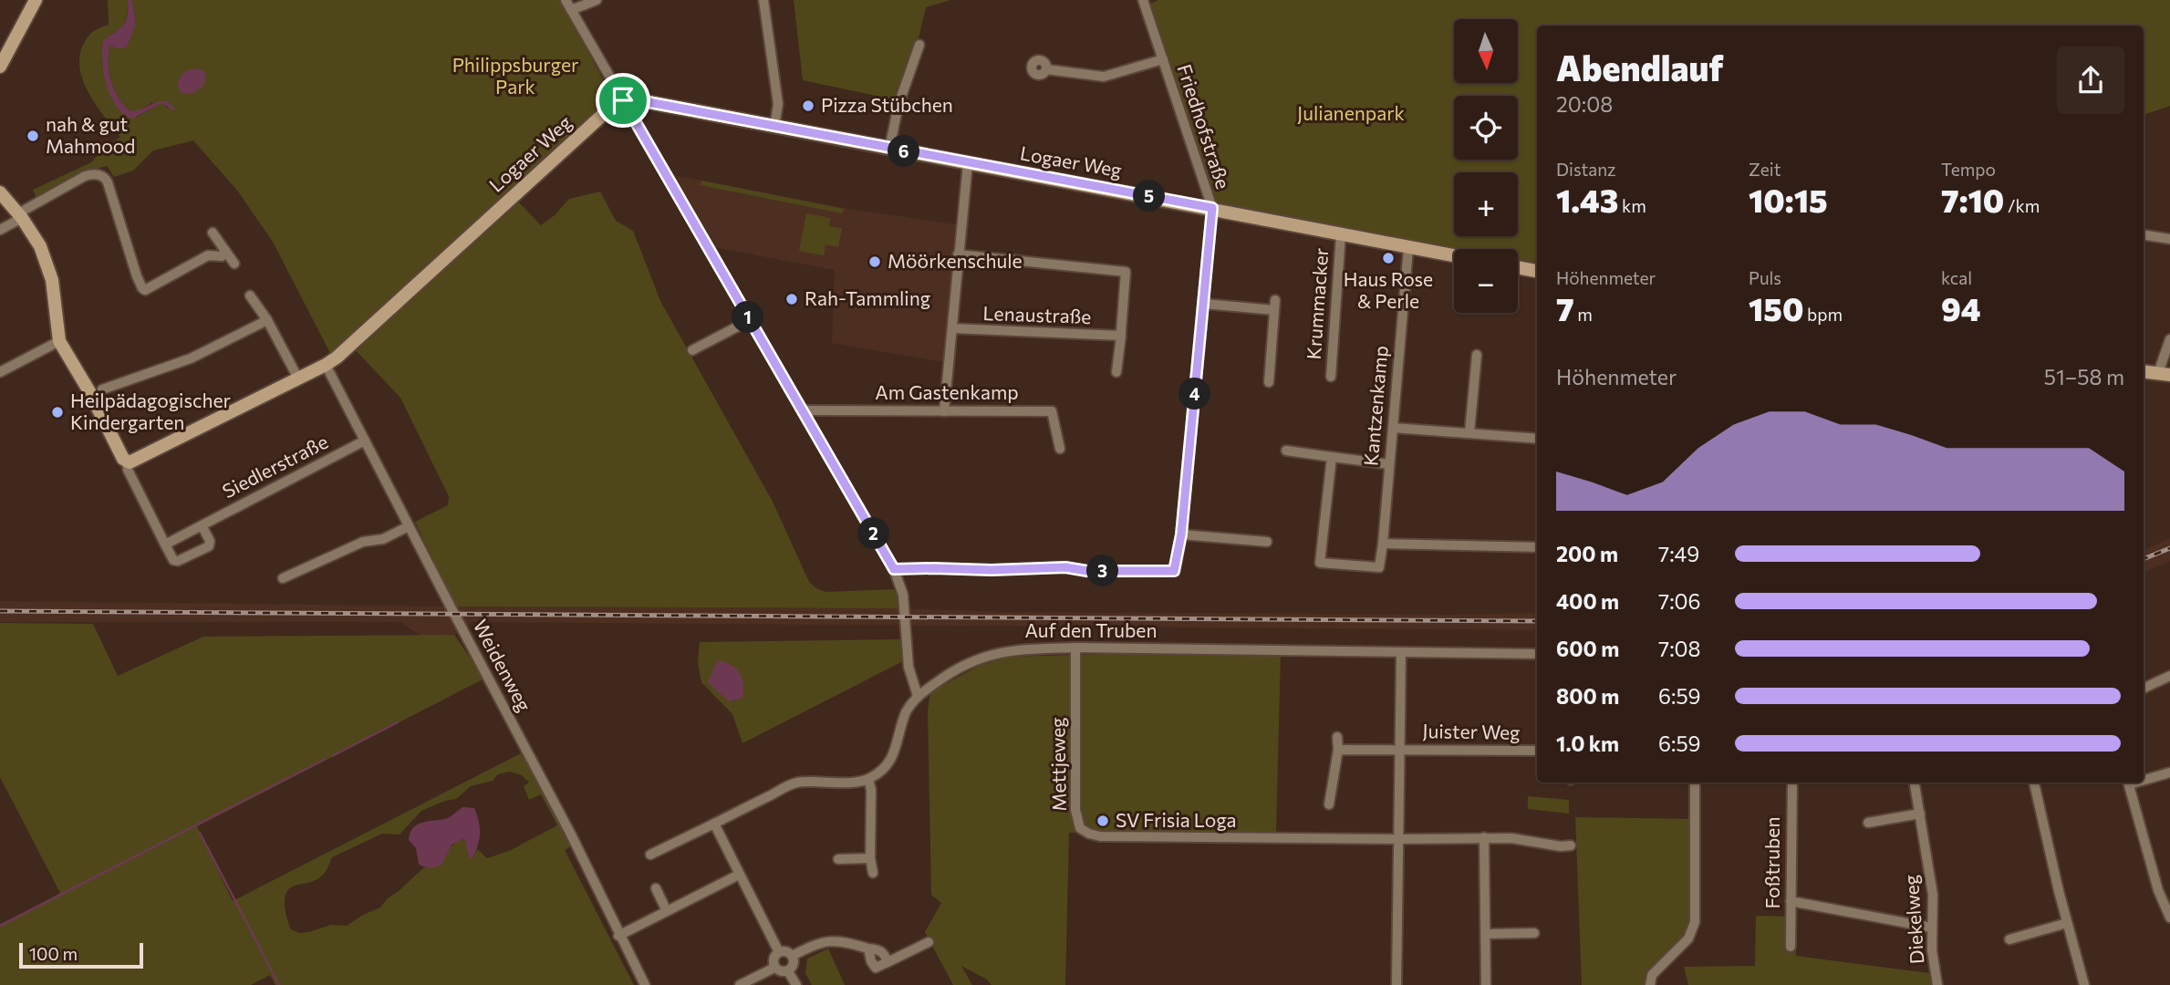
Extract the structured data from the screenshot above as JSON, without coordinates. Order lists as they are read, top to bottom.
{
  "streets": {
    "street": [
      "Friedhofstraße",
      "Logaer Weg",
      "Krummacker",
      "Lenaustraße",
      "Am Gastenkamp",
      "Kantzenkamp",
      "Siedlerstraße",
      "Auf den Truben",
      "Weidenweg",
      "Juister Weg",
      "Mettjeweg",
      "Foßtruben",
      "Diekelweg"
    ]
  },
  "crossings": [
    ["Friedhofstraße", "Logaer Weg"],
    ["Logaer Weg", "Krummacker"],
    ["Logaer Weg", "Kantzenkamp"],
    ["Logaer Weg", "Weidenweg"],
    ["Siedlerstraße", "Weidenweg"],
    ["Auf den Truben", "Mettjeweg"]
  ],
  "parks": ["Philippsburger Park", "Julianenpark"],
  "places": [
    "Pizza Stübchen",
    "nah & gut Mahmood",
    "Haus Rose & Perle",
    "Möörkenschule",
    "Rah-Tammling",
    "Heilpädagogischer Kindergarten",
    "SV Frisia Loga"
  ],
  "scale_bar": "100 m",
  "north": "bottom",
  "page": {
    "map_buttons": ["+", "−"],
    "heading": ["Abendlauf", "20:08"],
    "stats": [
      ["Distanz", "1.43 km"],
      ["Zeit", "10:15"],
      ["Tempo", "7:10 /km"],
      ["Höhenmeter", "7 m"],
      ["Puls", "150 bpm"],
      ["kcal", "94"]
    ],
    "pins": [
      "6",
      "5",
      "1",
      "4",
      "2",
      "3"
    ],
    "chart": ["Höhenmeter", "51–58 m"],
    "list": [
      {
        "name": "200 m",
        "note": "7:49"
      },
      {
        "name": "400 m",
        "note": "7:06"
      },
      {
        "name": "600 m",
        "note": "7:08"
      },
      {
        "name": "800 m",
        "note": "6:59"
      },
      {
        "name": "1.0 km",
        "note": "6:59"
      }
    ],
    "scale": "100 m"
  }
}
